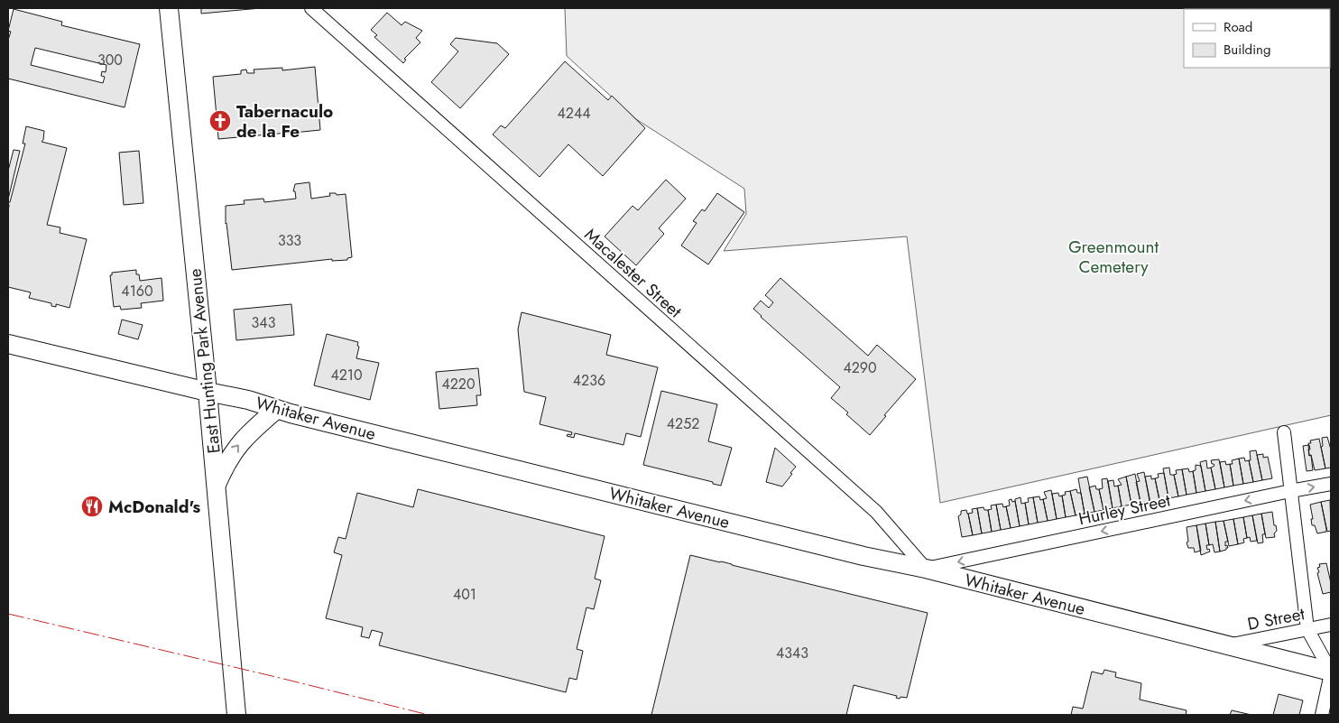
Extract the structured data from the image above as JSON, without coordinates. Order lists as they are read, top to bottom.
{
  "streets": {
    "main road": ["East Hunting Park Avenue", "Whitaker Avenue"],
    "street": ["Macalester Street", "Hurley Street", "D Street"]
  },
  "crossings": [
    ["Macalester Street", "Whitaker Avenue"],
    ["Macalester Street", "Hurley Street"],
    ["East Hunting Park Avenue", "Whitaker Avenue"],
    ["Whitaker Avenue", "Hurley Street"],
    ["Whitaker Avenue", "D Street"]
  ],
  "one_way": ["Hurley Street"],
  "parks": ["Greenmount Cemetery"],
  "places": {
    "church": ["Tabernaculo de la Fe"],
    "restaurant": ["McDonald's"]
  },
  "house_numbers": [
    "300",
    "4244",
    "333",
    "4160",
    "343",
    "4290",
    "4210",
    "4236",
    "4220",
    "4252",
    "401",
    "4343"
  ],
  "legend": ["Road", "Building"]
}
